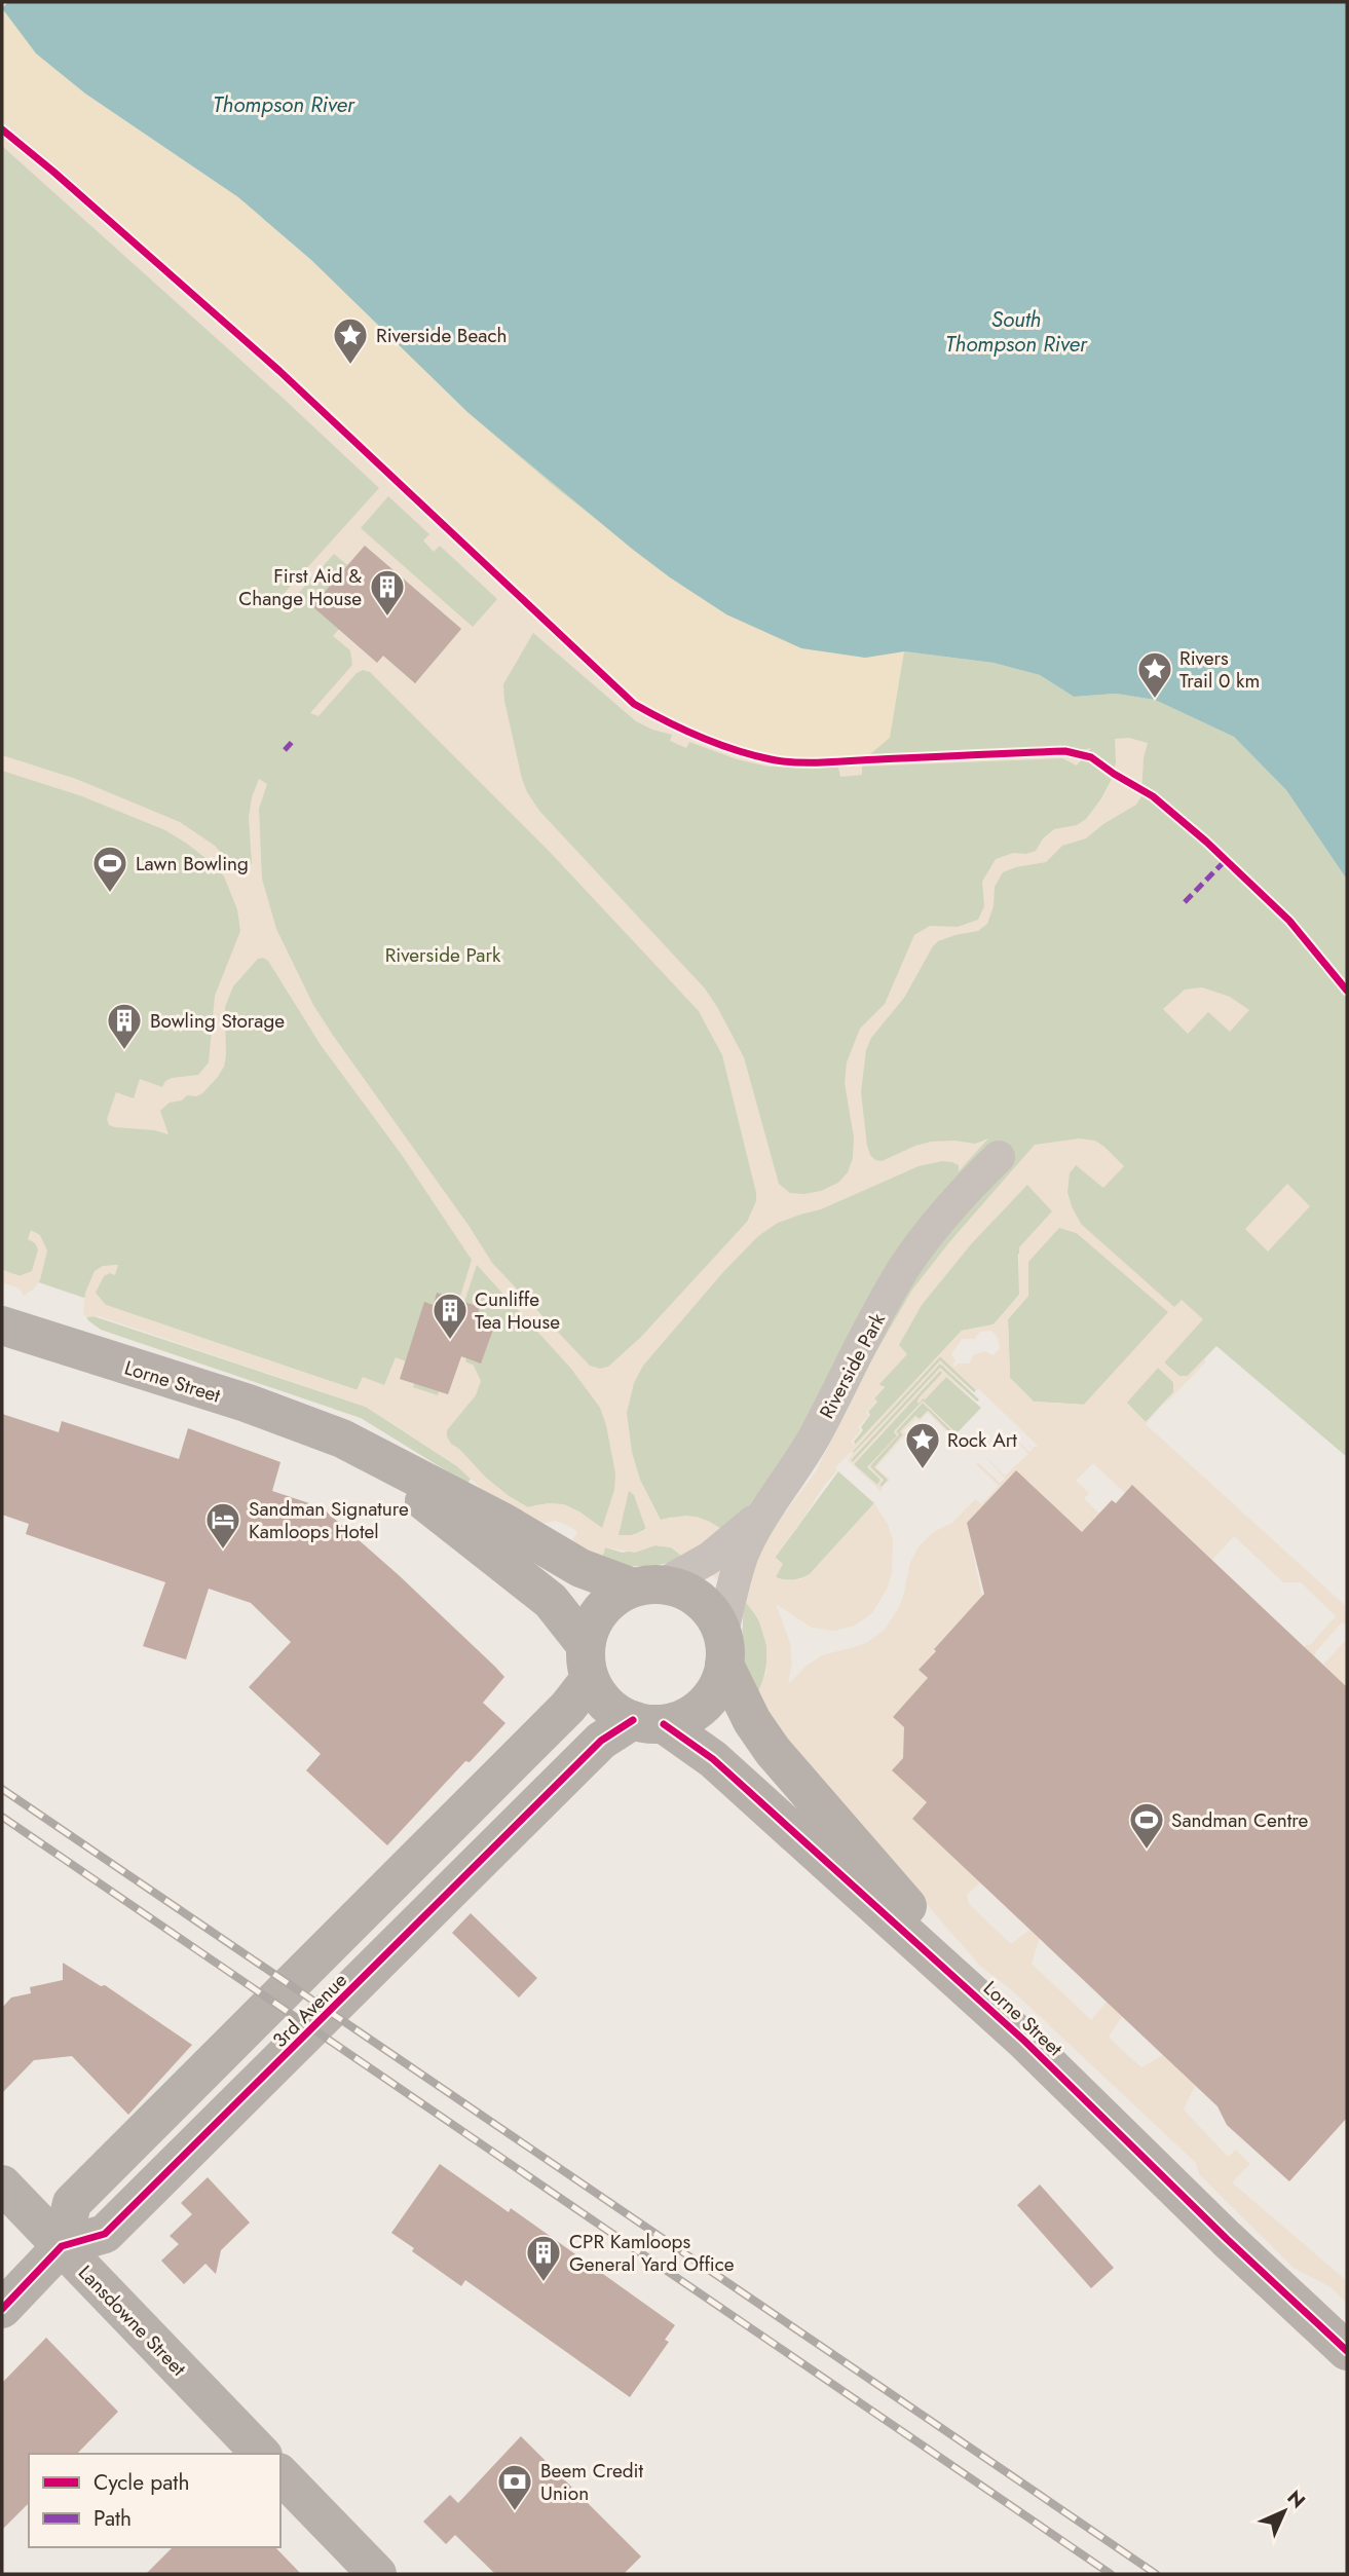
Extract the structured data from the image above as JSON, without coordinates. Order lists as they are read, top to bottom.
{
  "streets": {
    "street": [
      "Riverside Park",
      "Lorne Street",
      "3rd Avenue",
      "Lansdowne Street"
    ]
  },
  "crossings": [
    ["Riverside Park", "Lorne Street"],
    ["Riverside Park", "3rd Avenue"],
    ["Lorne Street", "3rd Avenue"],
    ["3rd Avenue", "Lansdowne Street"]
  ],
  "water": ["Thompson River", "South Thompson River"],
  "parks": ["Riverside Park"],
  "places": {
    "place": ["Riverside Beach", "Rivers Trail 0 km", "Rock Art"],
    "building": [
      "First Aid & Change House",
      "Bowling Storage",
      "Cunliffe Tea House",
      "CPR Kamloops General Yard Office"
    ],
    "sports": ["Lawn Bowling", "Sandman Centre"],
    "hotel": ["Sandman Signature Kamloops Hotel"],
    "bank": ["Beem Credit Union"]
  },
  "legend": ["Cycle path", "Path"],
  "north": "top right"
}
